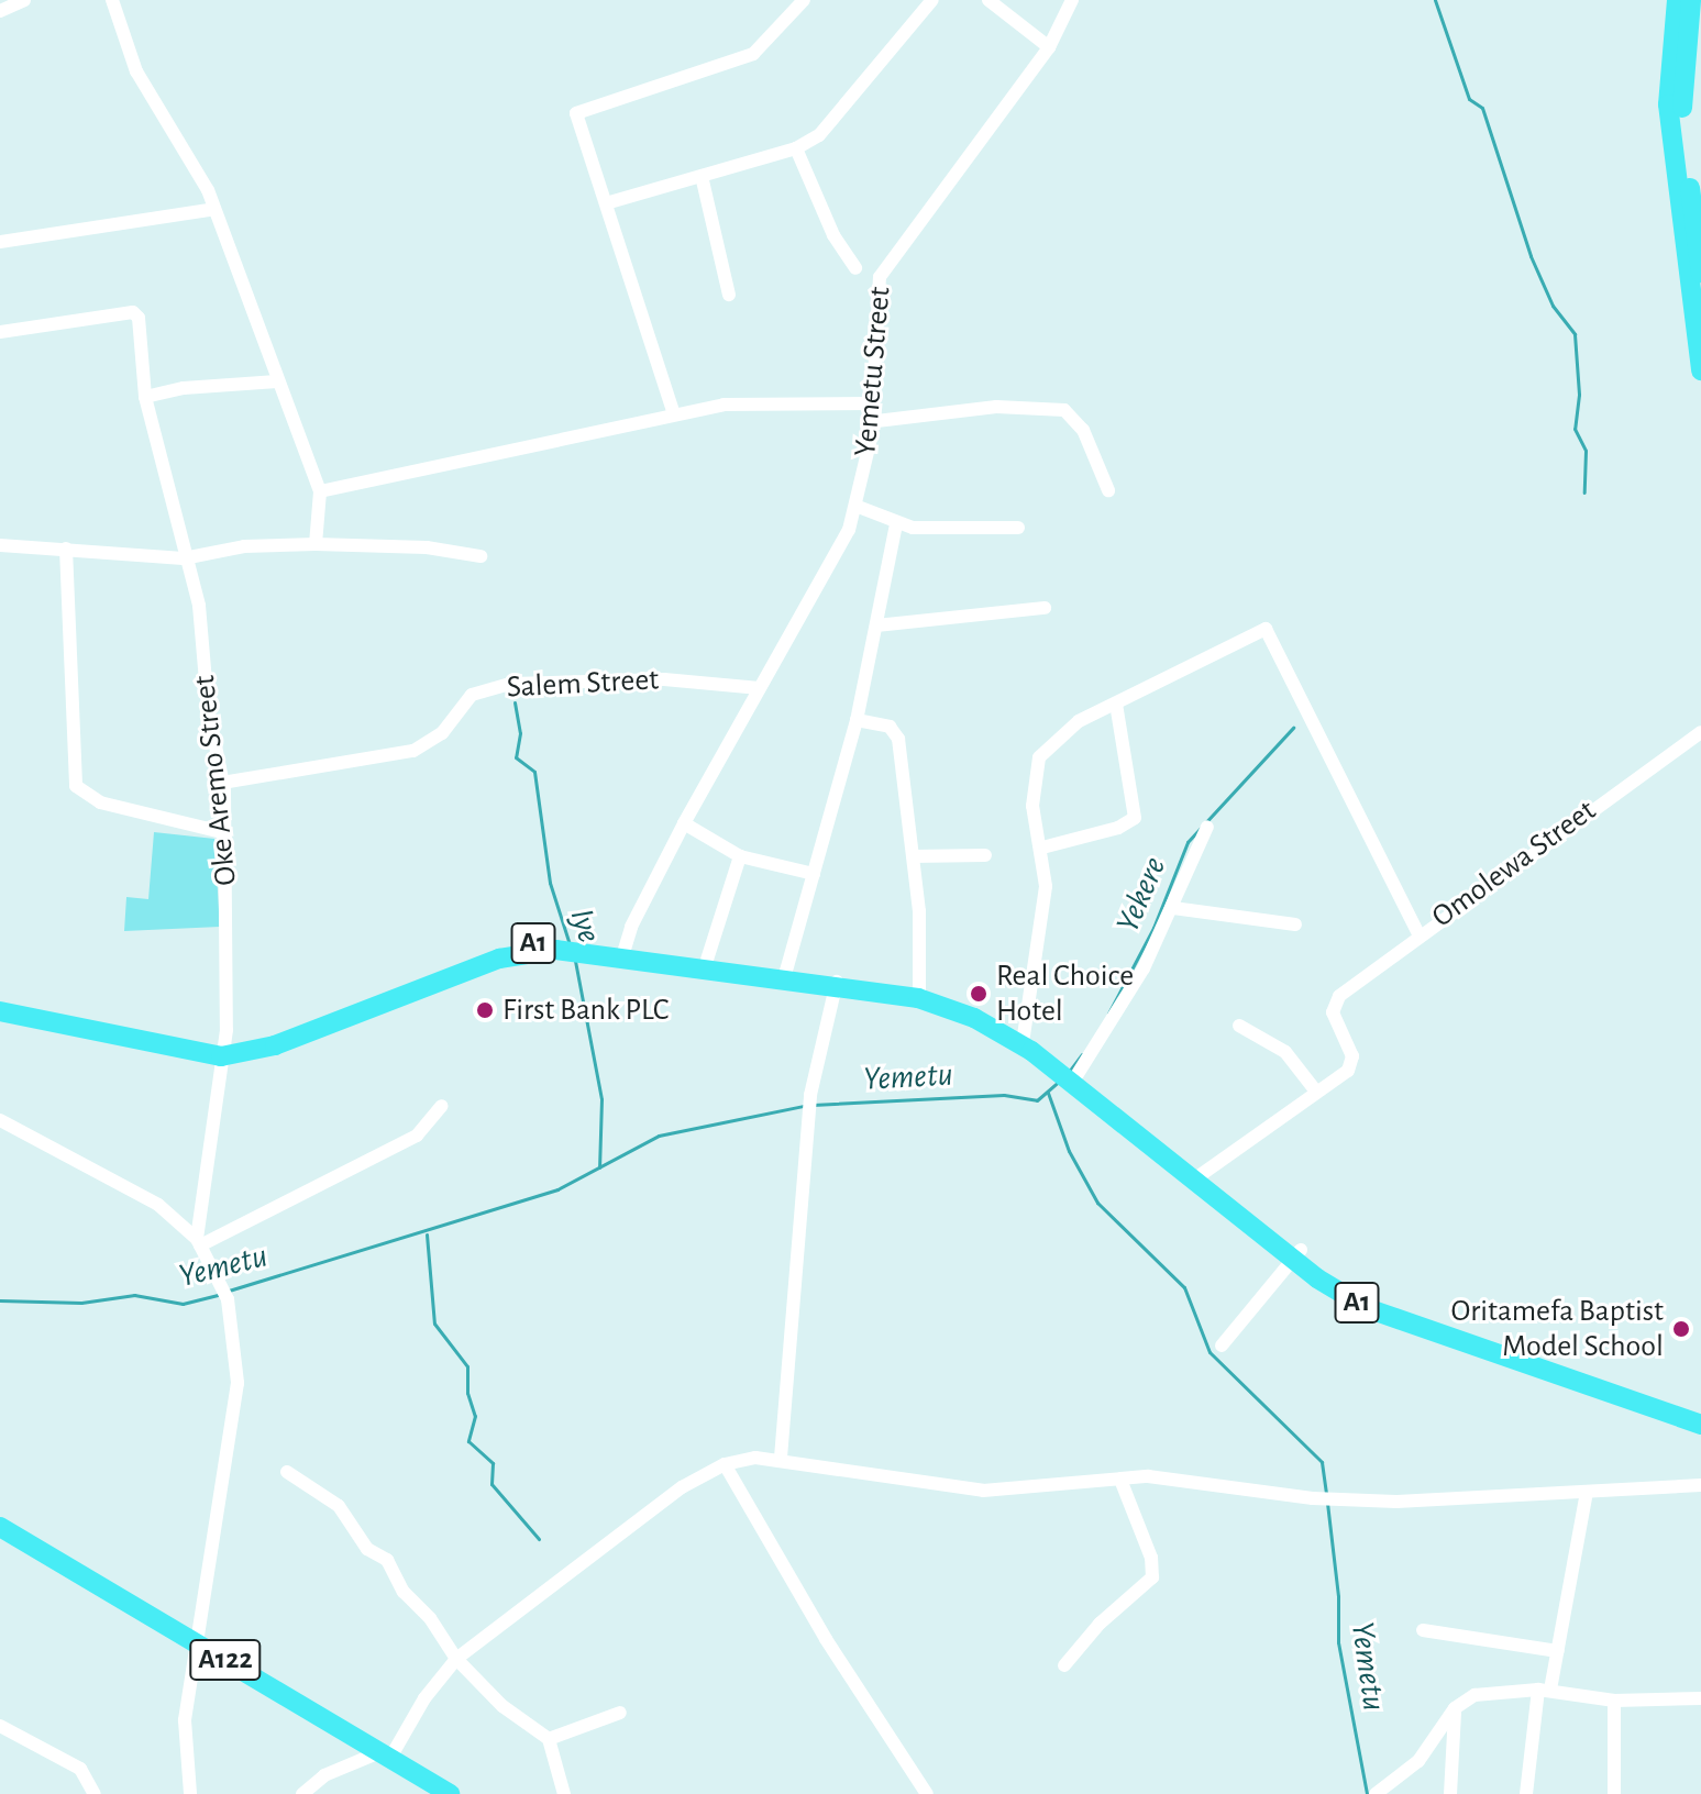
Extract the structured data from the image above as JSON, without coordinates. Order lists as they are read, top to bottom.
{
  "streets": {
    "highway": ["A1", "A122"],
    "street": [
      "Yemetu Street",
      "Salem Street",
      "Oke Aremo Street",
      "Omolewa Street"
    ]
  },
  "crossings": [
    ["Yemetu Street", "Salem Street"],
    ["Yemetu Street", "A1"],
    ["Salem Street", "Oke Aremo Street"],
    ["Oke Aremo Street", "A1"]
  ],
  "water": ["Yekere", "Iye", "Yemetu"],
  "places": ["Real Choice Hotel", "First Bank PLC", "Oritamefa Baptist Model School"]
}
